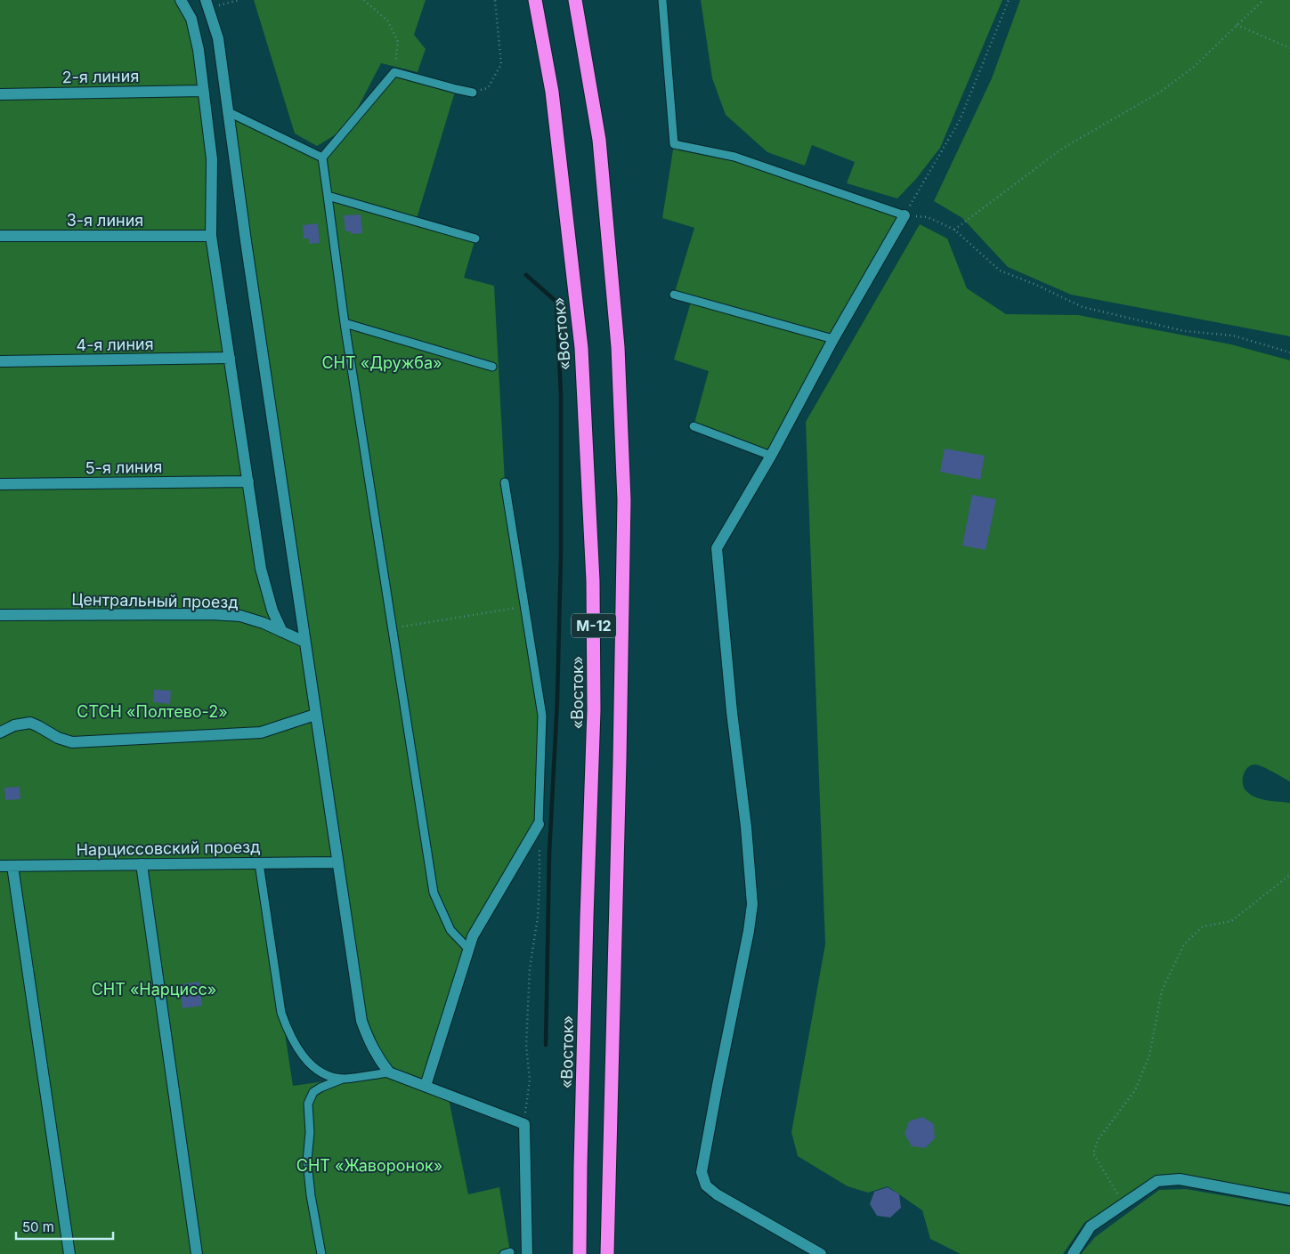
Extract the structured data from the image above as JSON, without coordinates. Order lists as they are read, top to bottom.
{
  "streets": {
    "highway": ["«Восток»", "М-12"],
    "street": [
      "2-я линия",
      "3-я линия",
      "4-я линия",
      "5-я линия",
      "Центральный проезд",
      "Нарциссовский проезд"
    ]
  },
  "parks": [
    "СНТ «Дружба»",
    "СТСН «Полтево-2»",
    "СНТ «Нарцисс»",
    "СНТ «Жаворонок»"
  ],
  "scale_bar": "50 m"
}
